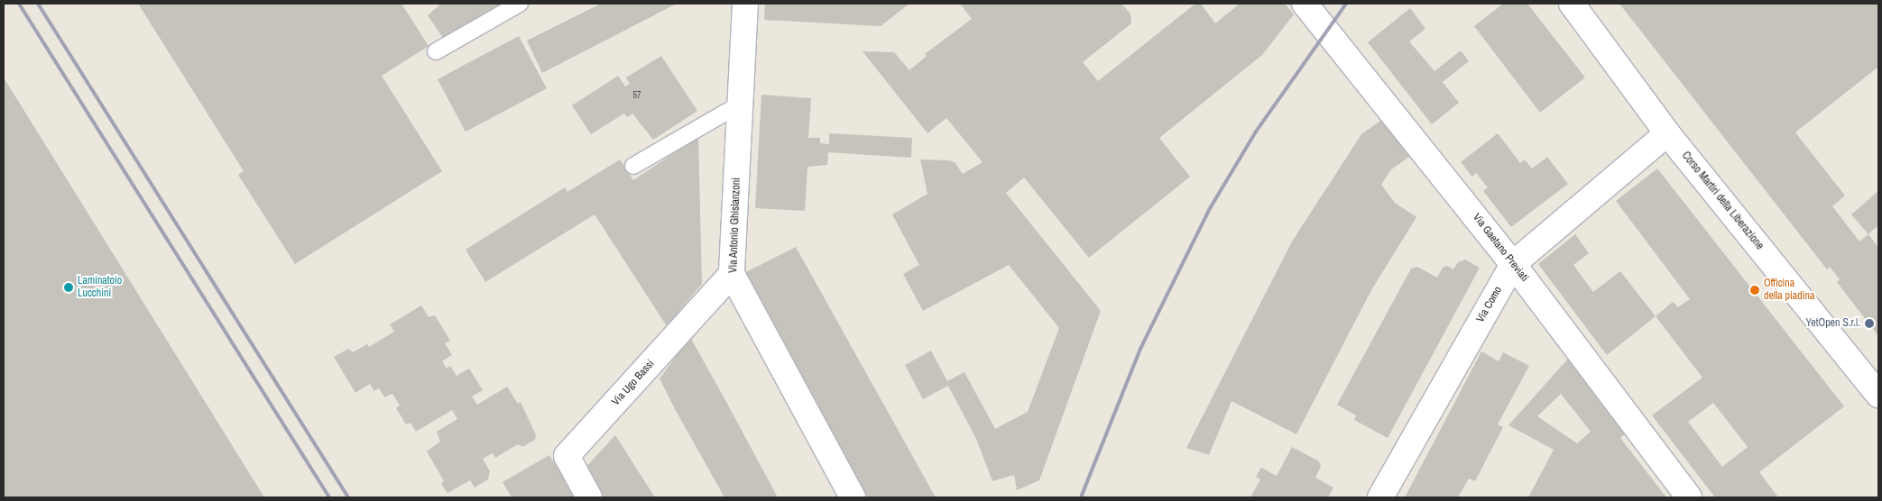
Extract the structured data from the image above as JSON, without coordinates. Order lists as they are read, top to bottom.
{
  "streets": {
    "street": [
      "Corso Martiri della Liberazione",
      "Via Antonio Ghislanzoni",
      "Via Gaetano Previati",
      "Via Como",
      "Via Ugo Bassi"
    ]
  },
  "crossings": [
    ["Corso Martiri della Liberazione", "Via Como"],
    ["Via Antonio Ghislanzoni", "Via Ugo Bassi"],
    ["Via Gaetano Previati", "Via Como"]
  ],
  "places": ["Laminatoio Lucchini", "Officina della piadina", "YetOpen S.r.l."],
  "house_numbers": ["57"]
}
